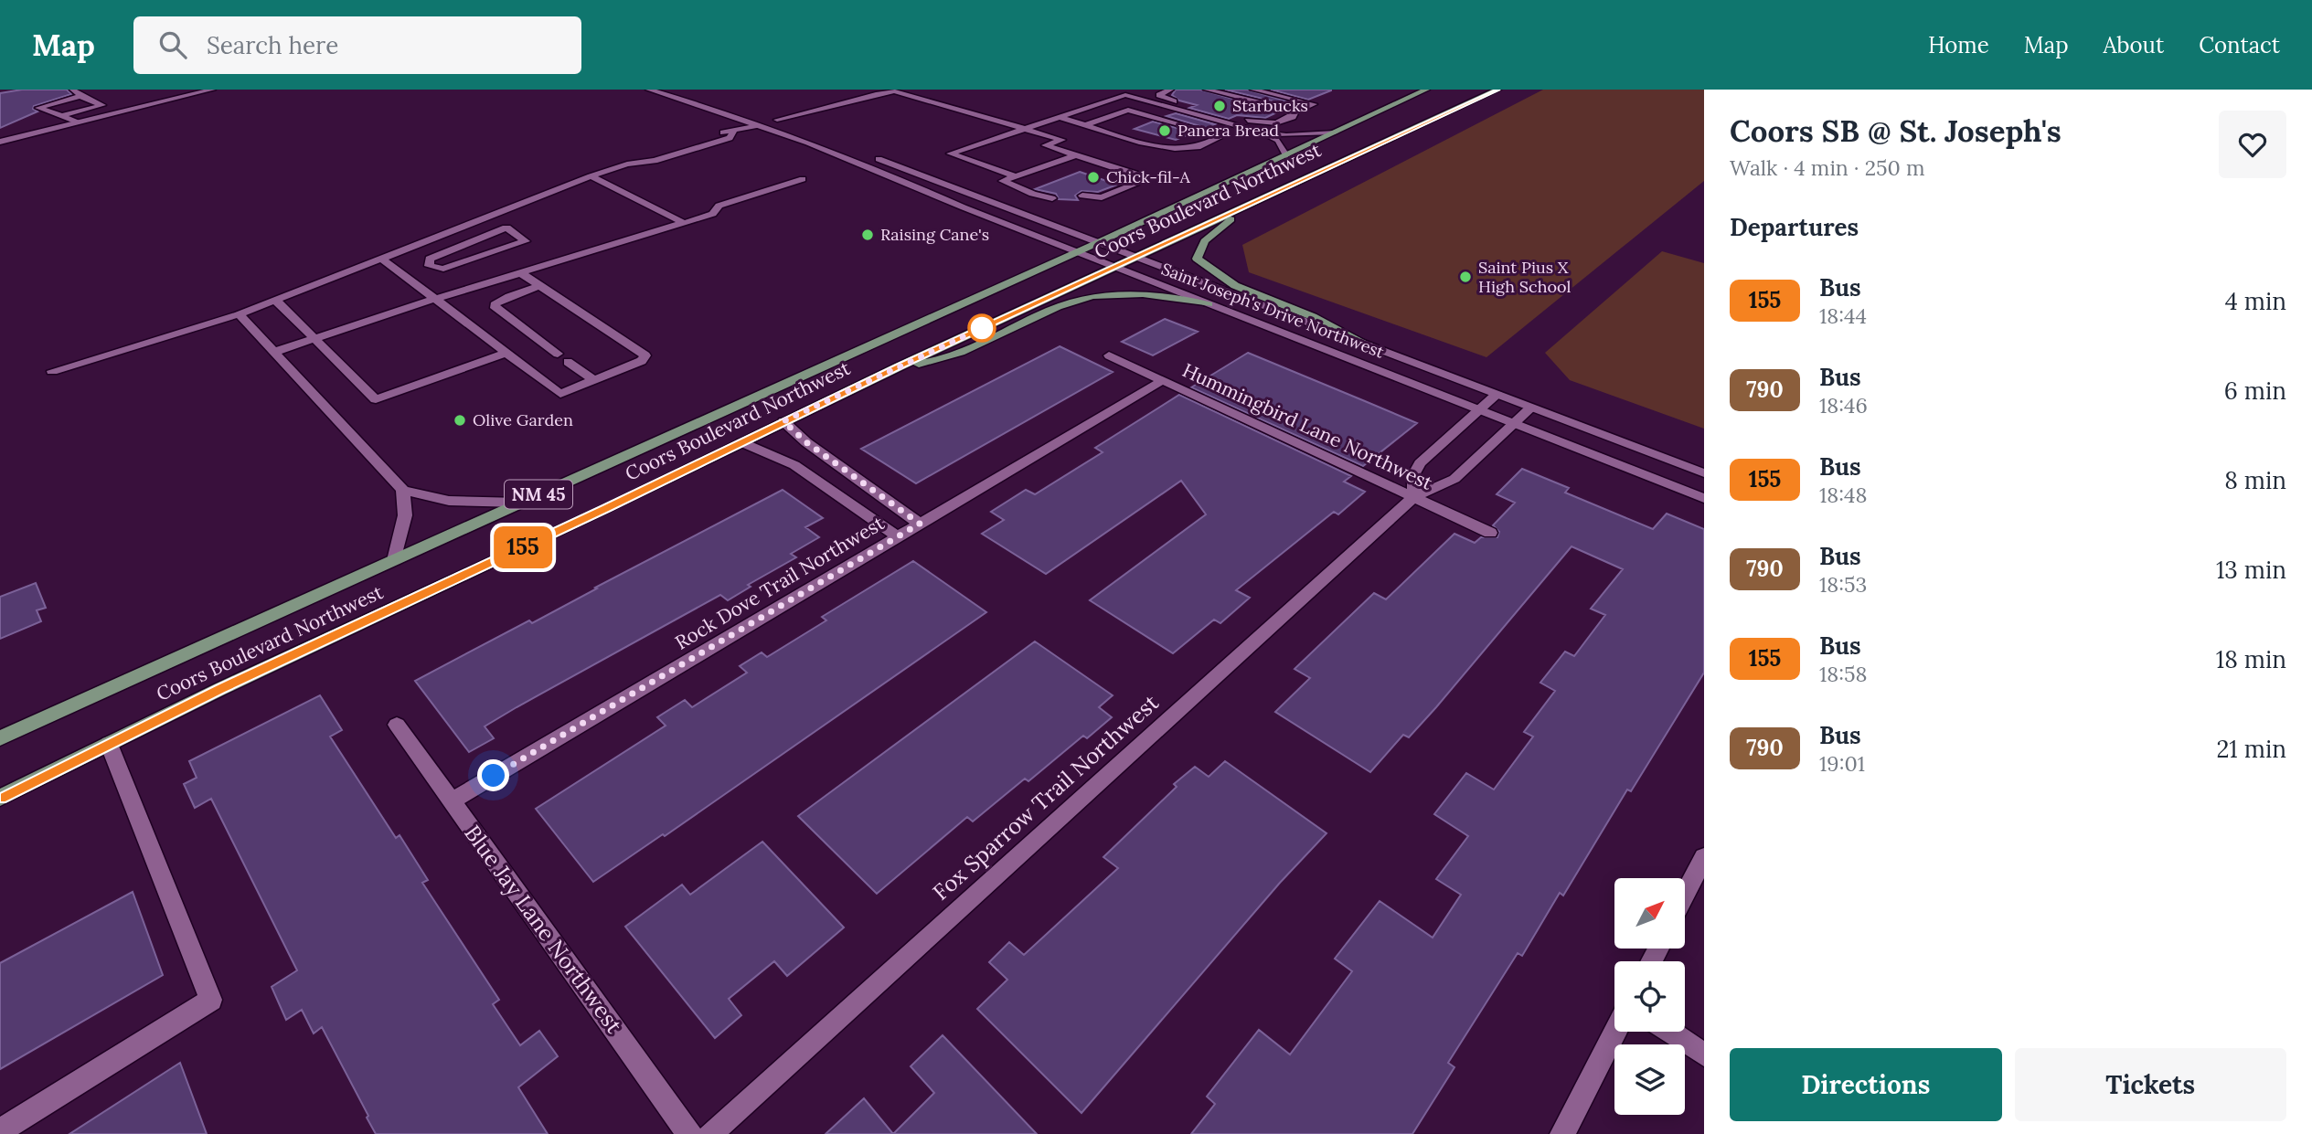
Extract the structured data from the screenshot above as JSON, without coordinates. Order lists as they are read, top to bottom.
{
  "streets": {
    "main road": ["Coors Boulevard Northwest", "NM 45"],
    "street": [
      "Saint Joseph's Drive Northwest",
      "Hummingbird Lane Northwest",
      "Rock Dove Trail Northwest",
      "Fox Sparrow Trail Northwest",
      "Blue Jay Lane Northwest"
    ]
  },
  "crossings": [
    ["Coors Boulevard Northwest", "Saint Joseph's Drive Northwest"],
    ["Saint Joseph's Drive Northwest", "Fox Sparrow Trail Northwest"],
    ["Hummingbird Lane Northwest", "Rock Dove Trail Northwest"],
    ["Hummingbird Lane Northwest", "Fox Sparrow Trail Northwest"],
    ["Rock Dove Trail Northwest", "Blue Jay Lane Northwest"]
  ],
  "places": [
    "Starbucks",
    "Panera Bread",
    "Chick-fil-A",
    "Raising Cane's",
    "Saint Pius X High School",
    "Olive Garden"
  ],
  "lines": ["bus line 155"],
  "north": "top right",
  "page": {
    "header": "Map",
    "search": "Search here",
    "nav": [
      "Home",
      "Map",
      "About",
      "Contact"
    ],
    "on_map": "155",
    "heading": [
      ["Coors SB @ St. Joseph's", "Walk · 4 min · 250 m"],
      "Departures"
    ],
    "list": [
      {
        "mark": "155",
        "name": "Bus",
        "note": "18:44",
        "value": "4 min"
      },
      {
        "mark": "790",
        "name": "Bus",
        "note": "18:46",
        "value": "6 min"
      },
      {
        "mark": "155",
        "name": "Bus",
        "note": "18:48",
        "value": "8 min"
      },
      {
        "mark": "790",
        "name": "Bus",
        "note": "18:53",
        "value": "13 min"
      },
      {
        "mark": "155",
        "name": "Bus",
        "note": "18:58",
        "value": "18 min"
      },
      {
        "mark": "790",
        "name": "Bus",
        "note": "19:01",
        "value": "21 min"
      }
    ],
    "buttons": ["Directions", "Tickets"]
  }
}
